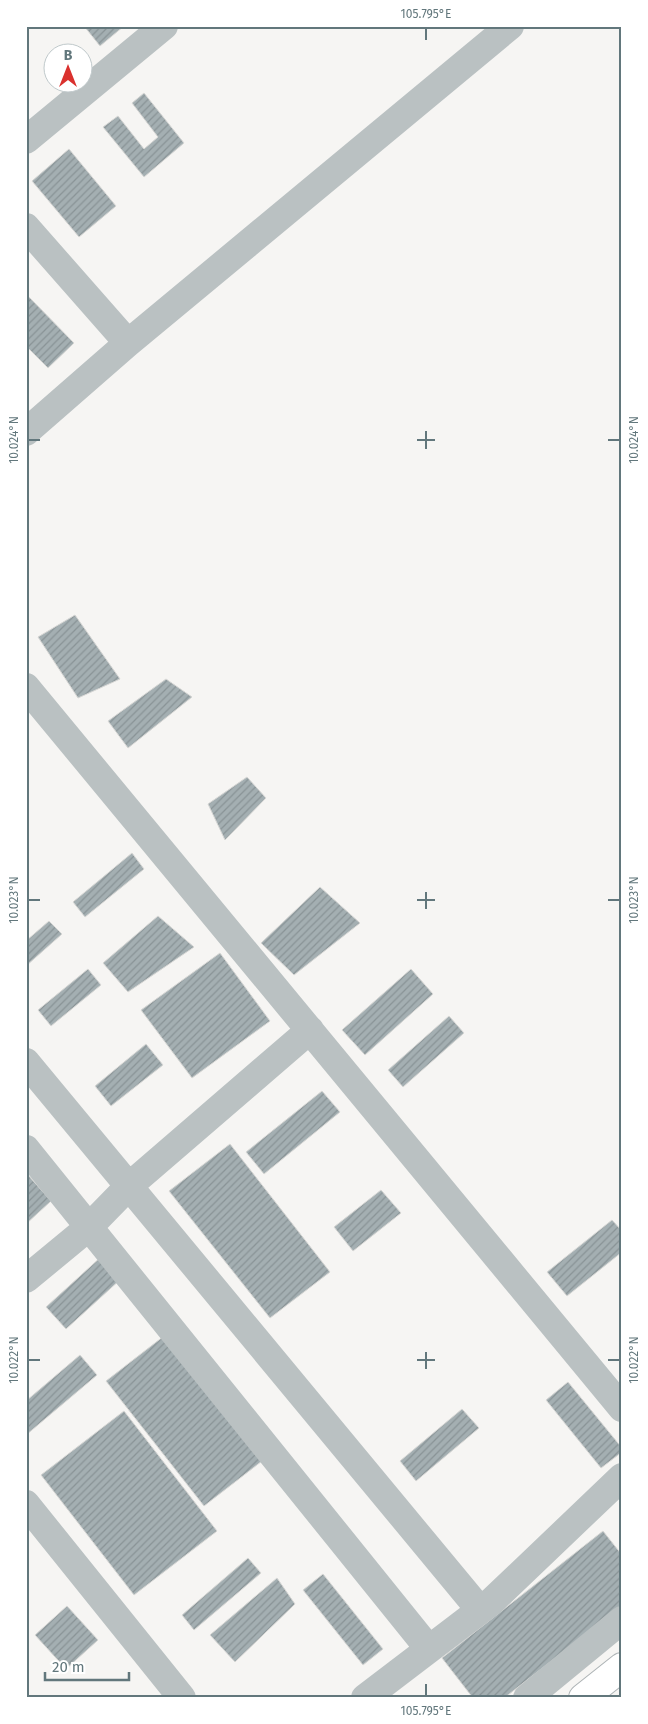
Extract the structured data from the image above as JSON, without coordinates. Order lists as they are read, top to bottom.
{
  "scale_bar": "20 m",
  "north": "top",
  "coordinates": [
    "105.795°E",
    "10.024°N",
    "10.023°N",
    "10.022°N"
  ]
}
